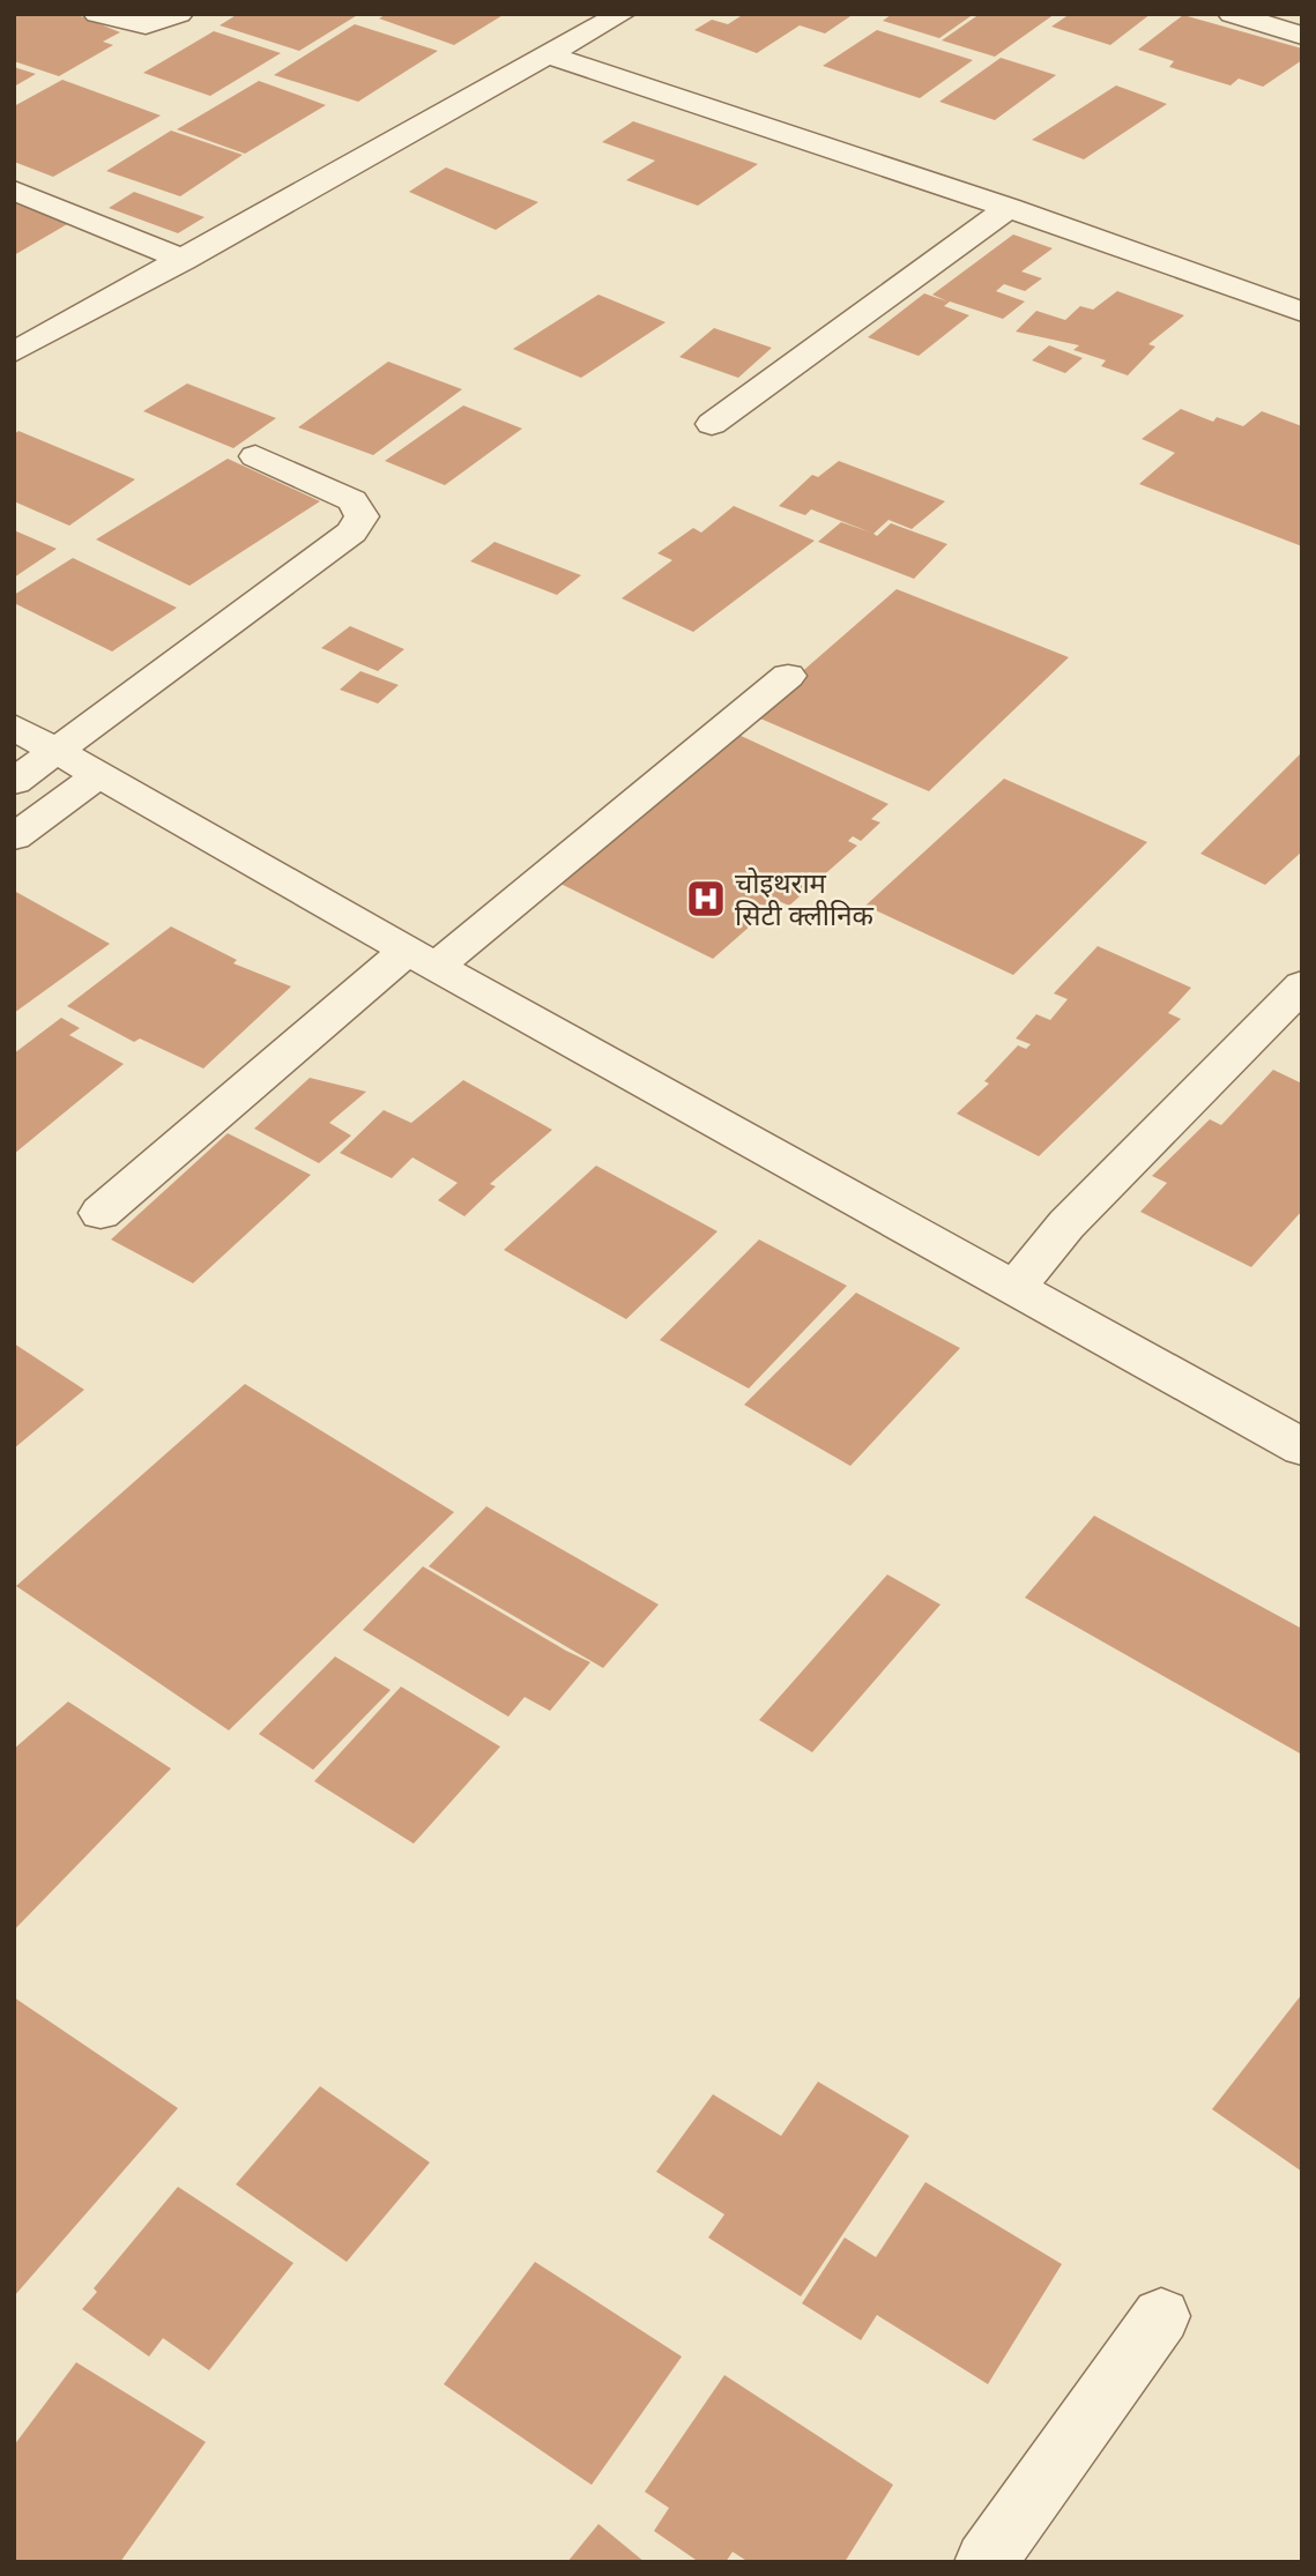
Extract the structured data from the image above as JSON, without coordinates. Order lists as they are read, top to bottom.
{
  "places": {
    "hospital": ["चोइथराम सिटी क्लीनिक"]
  }
}
